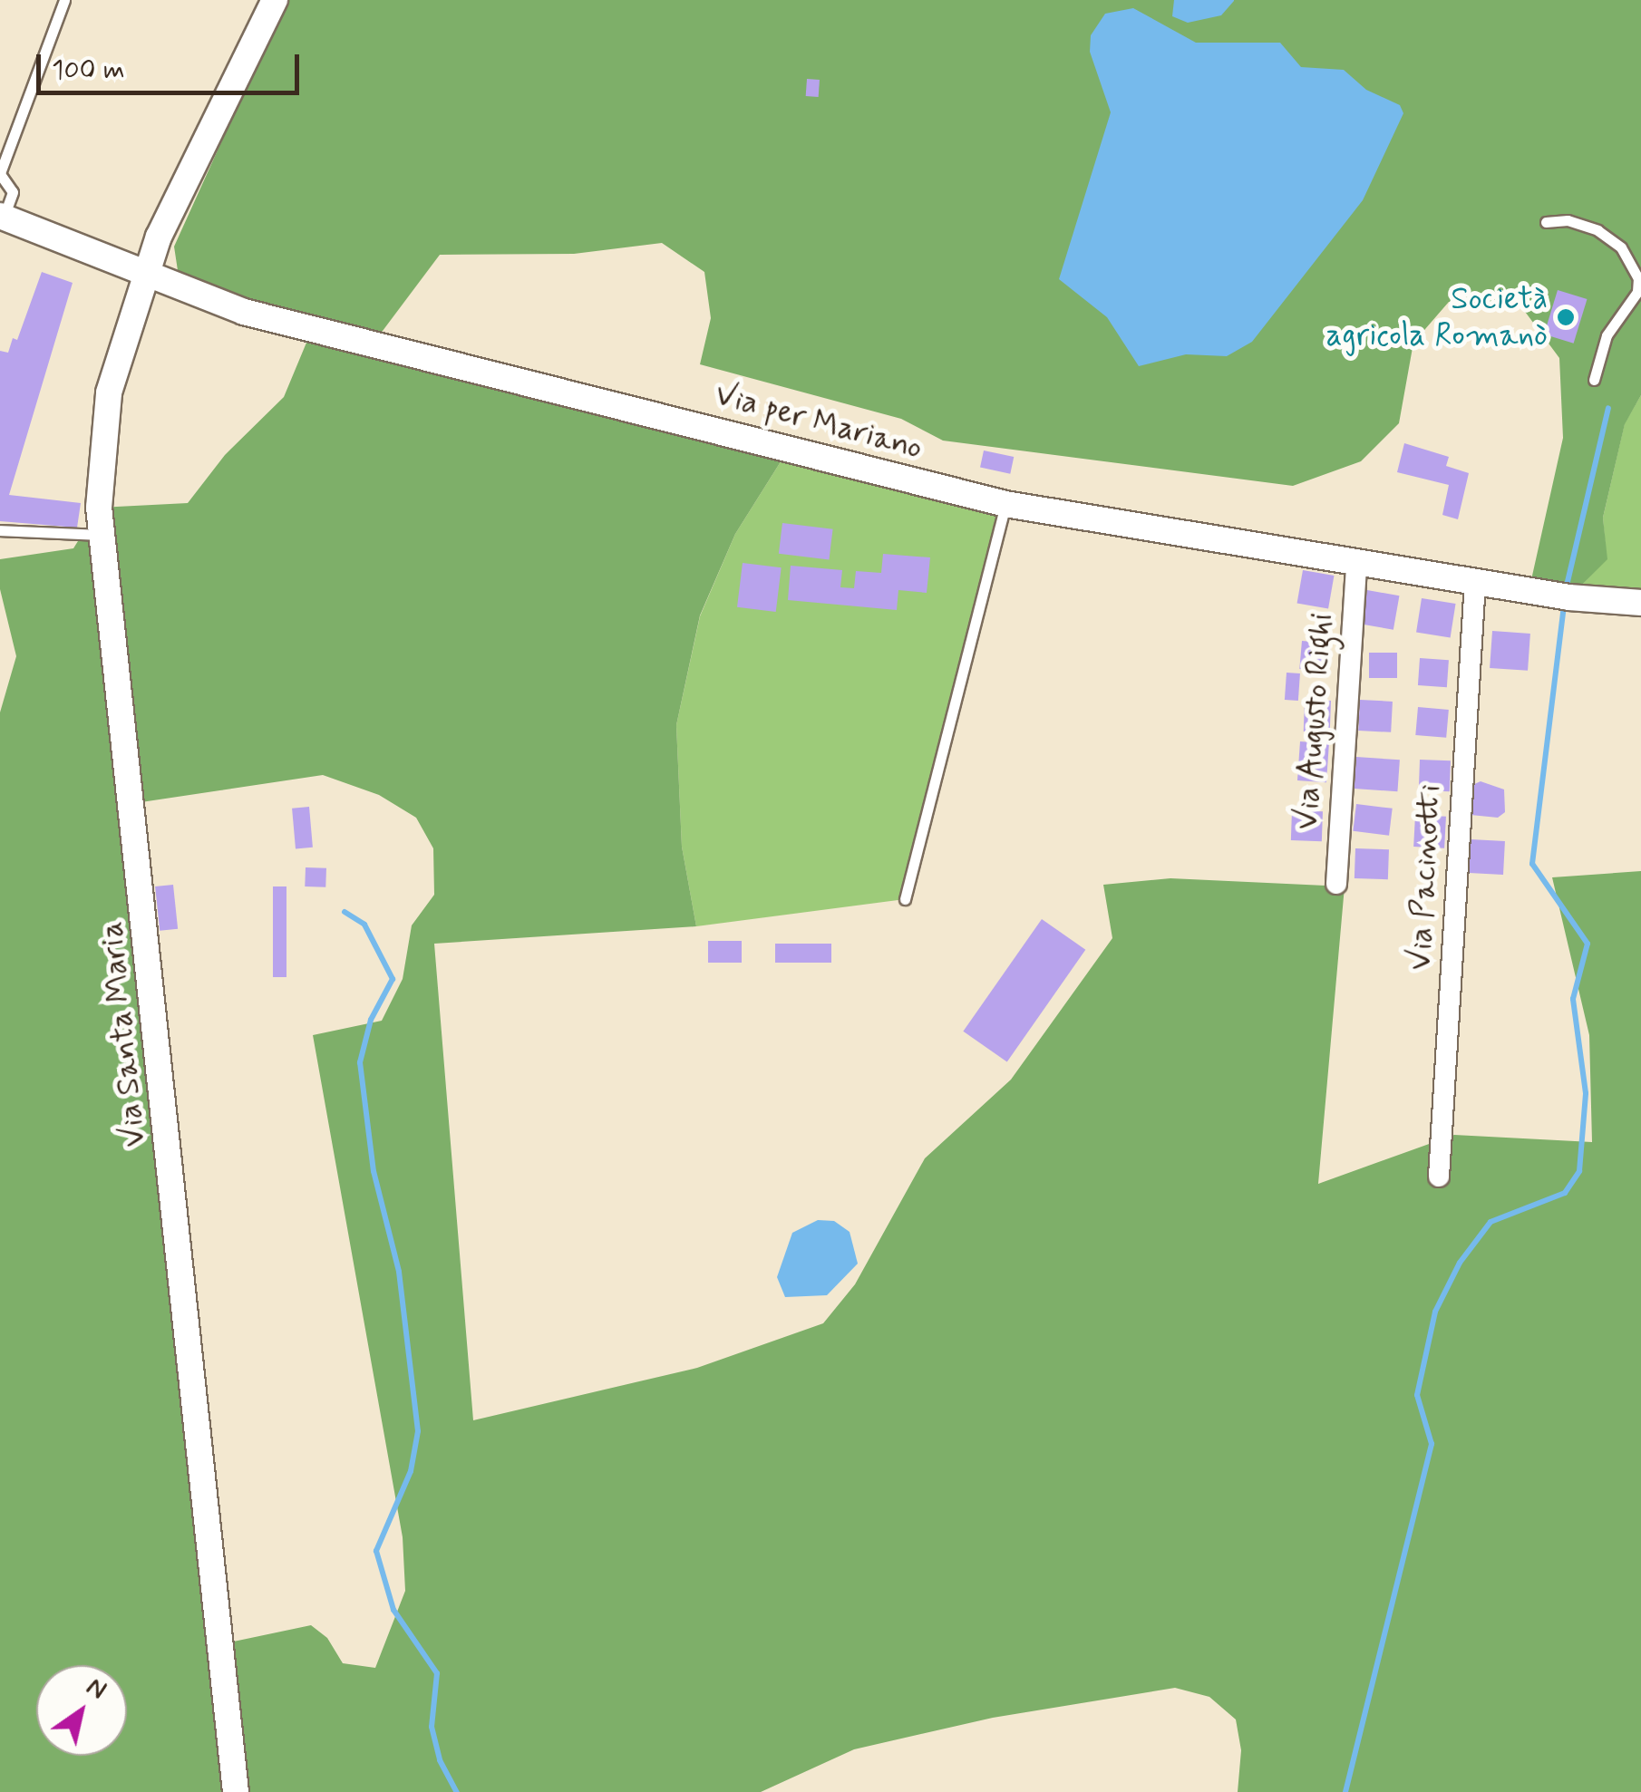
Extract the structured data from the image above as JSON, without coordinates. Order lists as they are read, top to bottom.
{
  "streets": {
    "street": [
      "Via per Mariano",
      "Via Augusto Righi",
      "Via Pacinotti",
      "Via Santa Maria"
    ]
  },
  "crossings": [
    ["Via per Mariano", "Via Augusto Righi"],
    ["Via per Mariano", "Via Pacinotti"],
    ["Via per Mariano", "Via Santa Maria"]
  ],
  "places": ["Società agricola Romanò"],
  "scale_bar": "100 m",
  "north": "top right"
}
